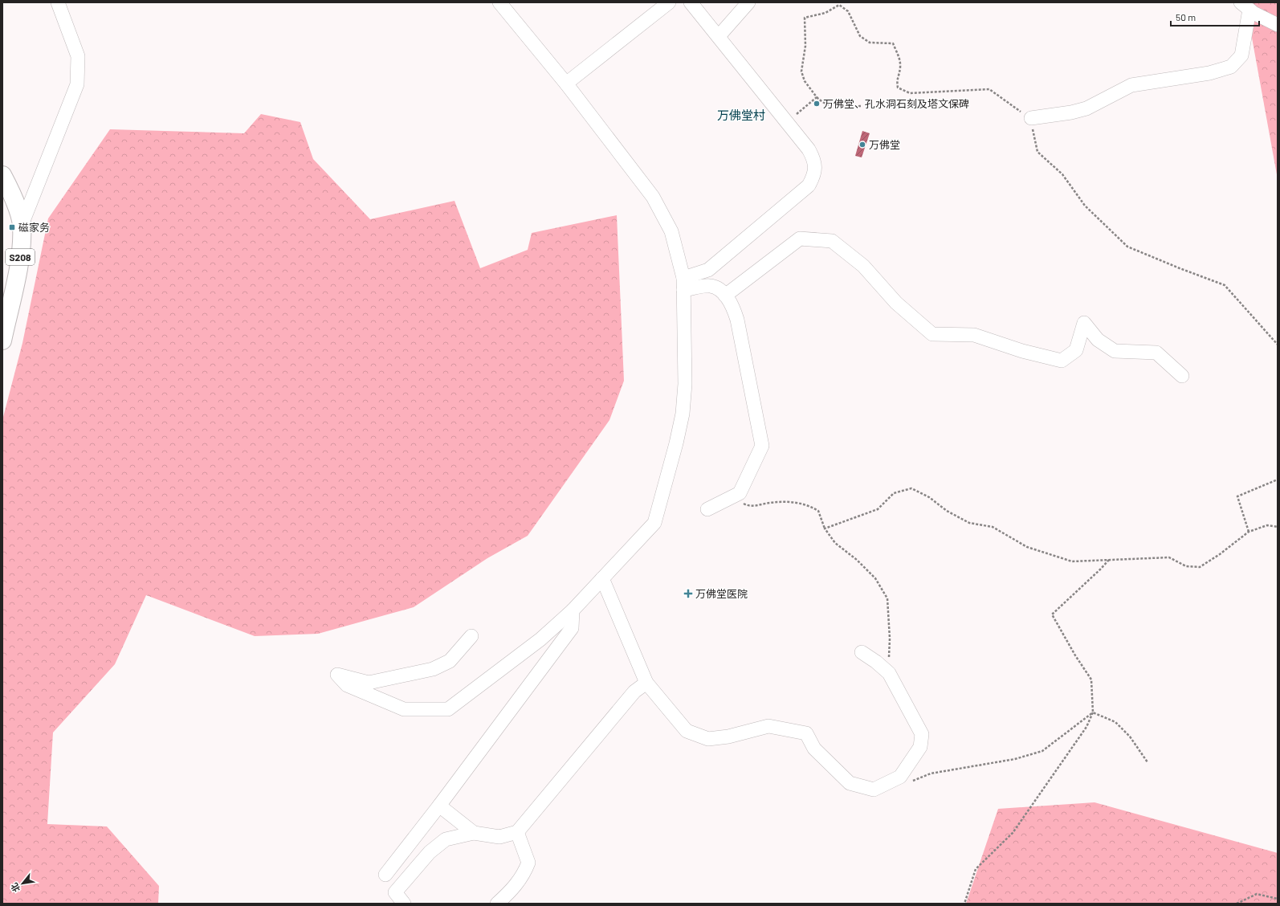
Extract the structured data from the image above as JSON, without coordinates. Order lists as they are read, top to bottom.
{
  "streets": {
    "main road": ["S208"]
  },
  "districts": ["万佛堂村"],
  "places": {
    "other": ["万佛堂、孔水洞石刻及塔文保碑", "万佛堂"],
    "transit": ["磁家务"],
    "health": ["万佛堂医院"]
  },
  "scale_bar": "50 m",
  "north": "bottom left"
}
